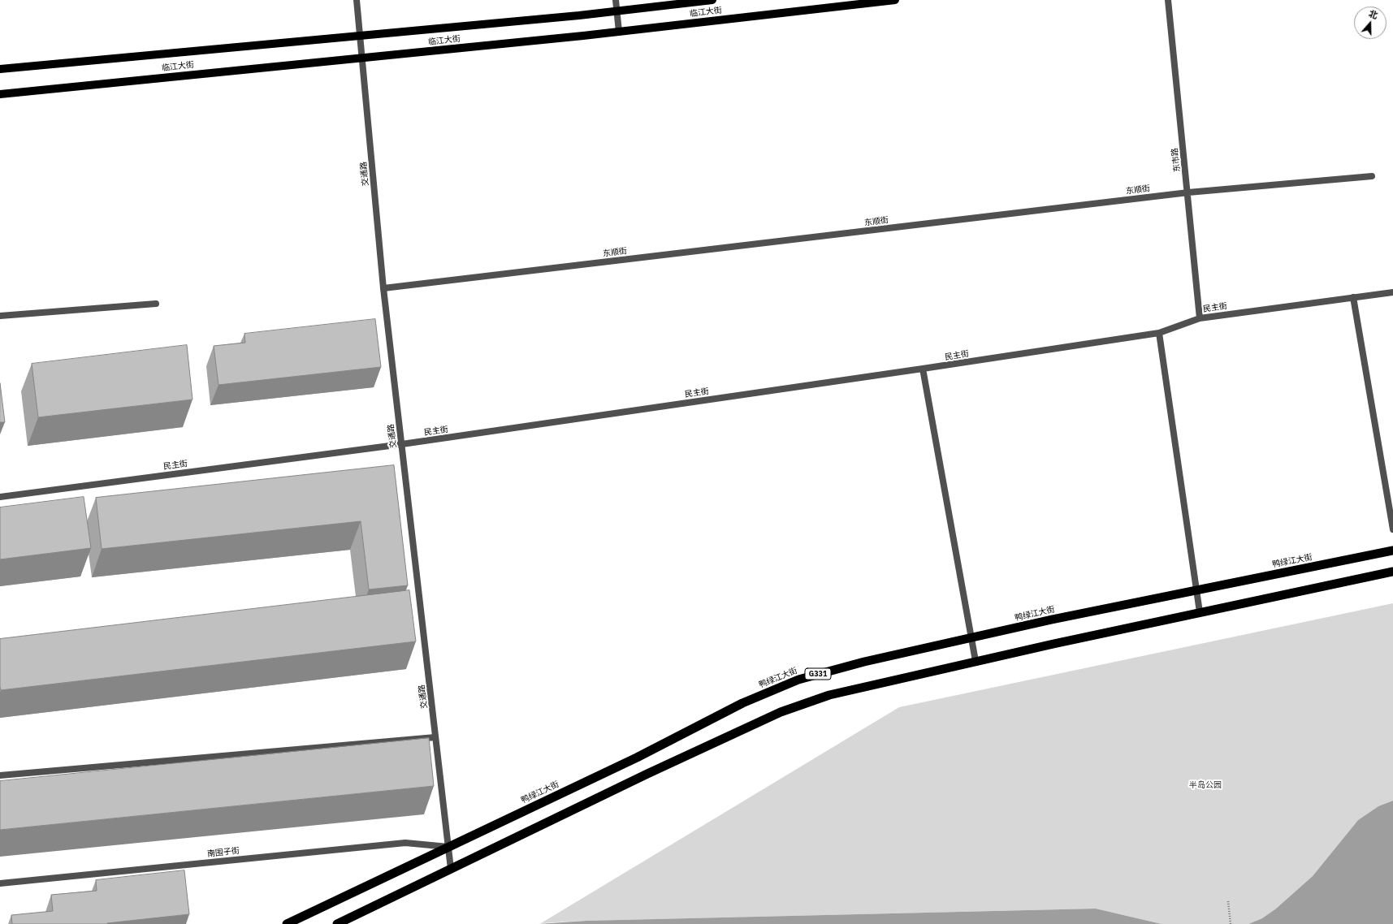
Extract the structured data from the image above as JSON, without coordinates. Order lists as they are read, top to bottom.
{
  "streets": {
    "highway": ["鸭绿江大街", "G331"],
    "main road": ["临江大街"],
    "street": [
      "东市路",
      "交通路",
      "东顺街",
      "民主街",
      "南围子街"
    ]
  },
  "crossings": [
    ["临江大街", "交通路"],
    ["东市路", "东顺街"],
    ["东市路", "民主街"],
    ["交通路", "东顺街"],
    ["交通路", "民主街"],
    ["交通路", "鸭绿江大街"],
    ["交通路", "南围子街"],
    ["鸭绿江大街", "南围子街"]
  ],
  "parks": ["半岛公园"],
  "north": "top"
}
